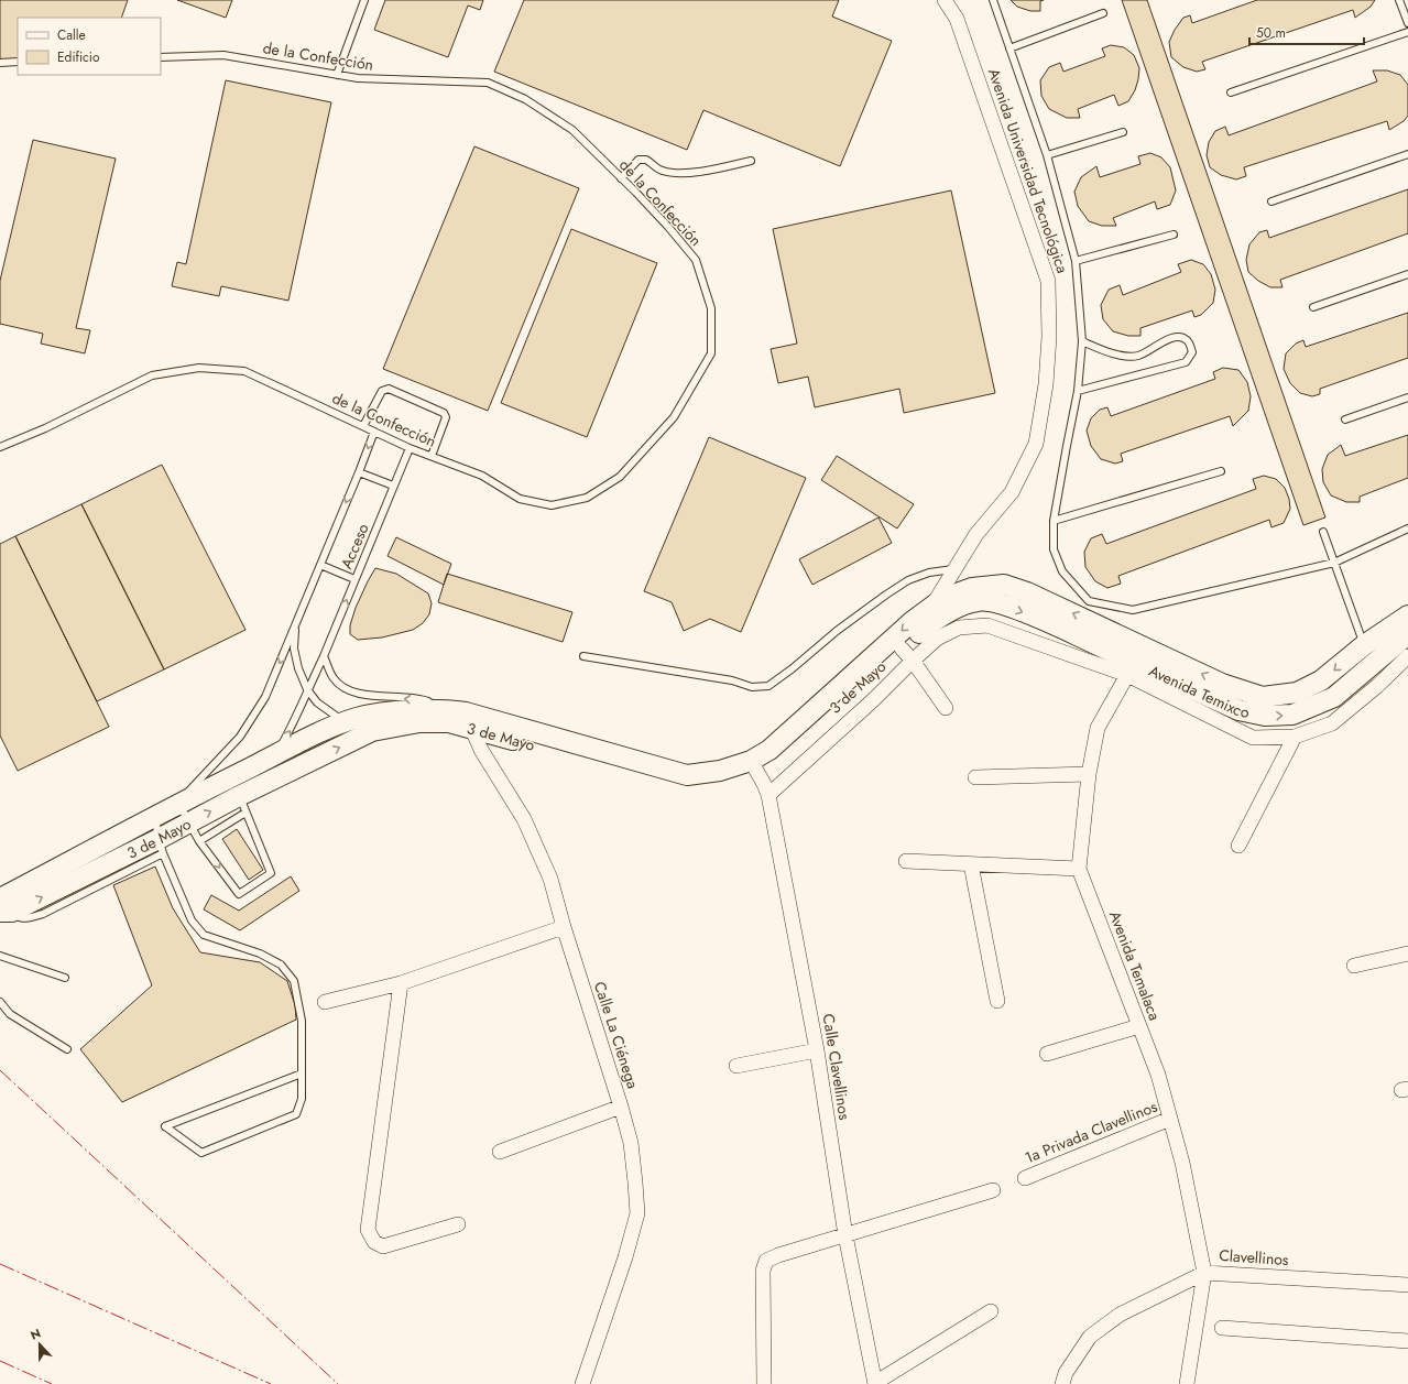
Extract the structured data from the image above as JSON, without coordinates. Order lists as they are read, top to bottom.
{
  "streets": {
    "main road": ["3 de Mayo", "Avenida Temixco"],
    "street": [
      "Avenida Universidad Tecnológica",
      "Avenida Temalaca",
      "Calle La Ciénega",
      "Calle Clavellinos",
      "1a Privada Clavellinos",
      "Clavellinos"
    ],
    "lane": ["de la Confección", "Acceso"]
  },
  "crossings": [
    ["de la Confección", "Acceso"],
    ["Avenida Universidad Tecnológica", "3 de Mayo"],
    ["Acceso", "3 de Mayo"],
    ["3 de Mayo", "Avenida Temixco"],
    ["3 de Mayo", "Calle La Ciénega"],
    ["3 de Mayo", "Calle Clavellinos"],
    ["Avenida Temalaca", "1a Privada Clavellinos"],
    ["Avenida Temalaca", "Clavellinos"]
  ],
  "one_way": ["Avenida Temixco"],
  "legend": ["Calle", "Edificio"],
  "scale_bar": "50 m",
  "north": "top"
}
